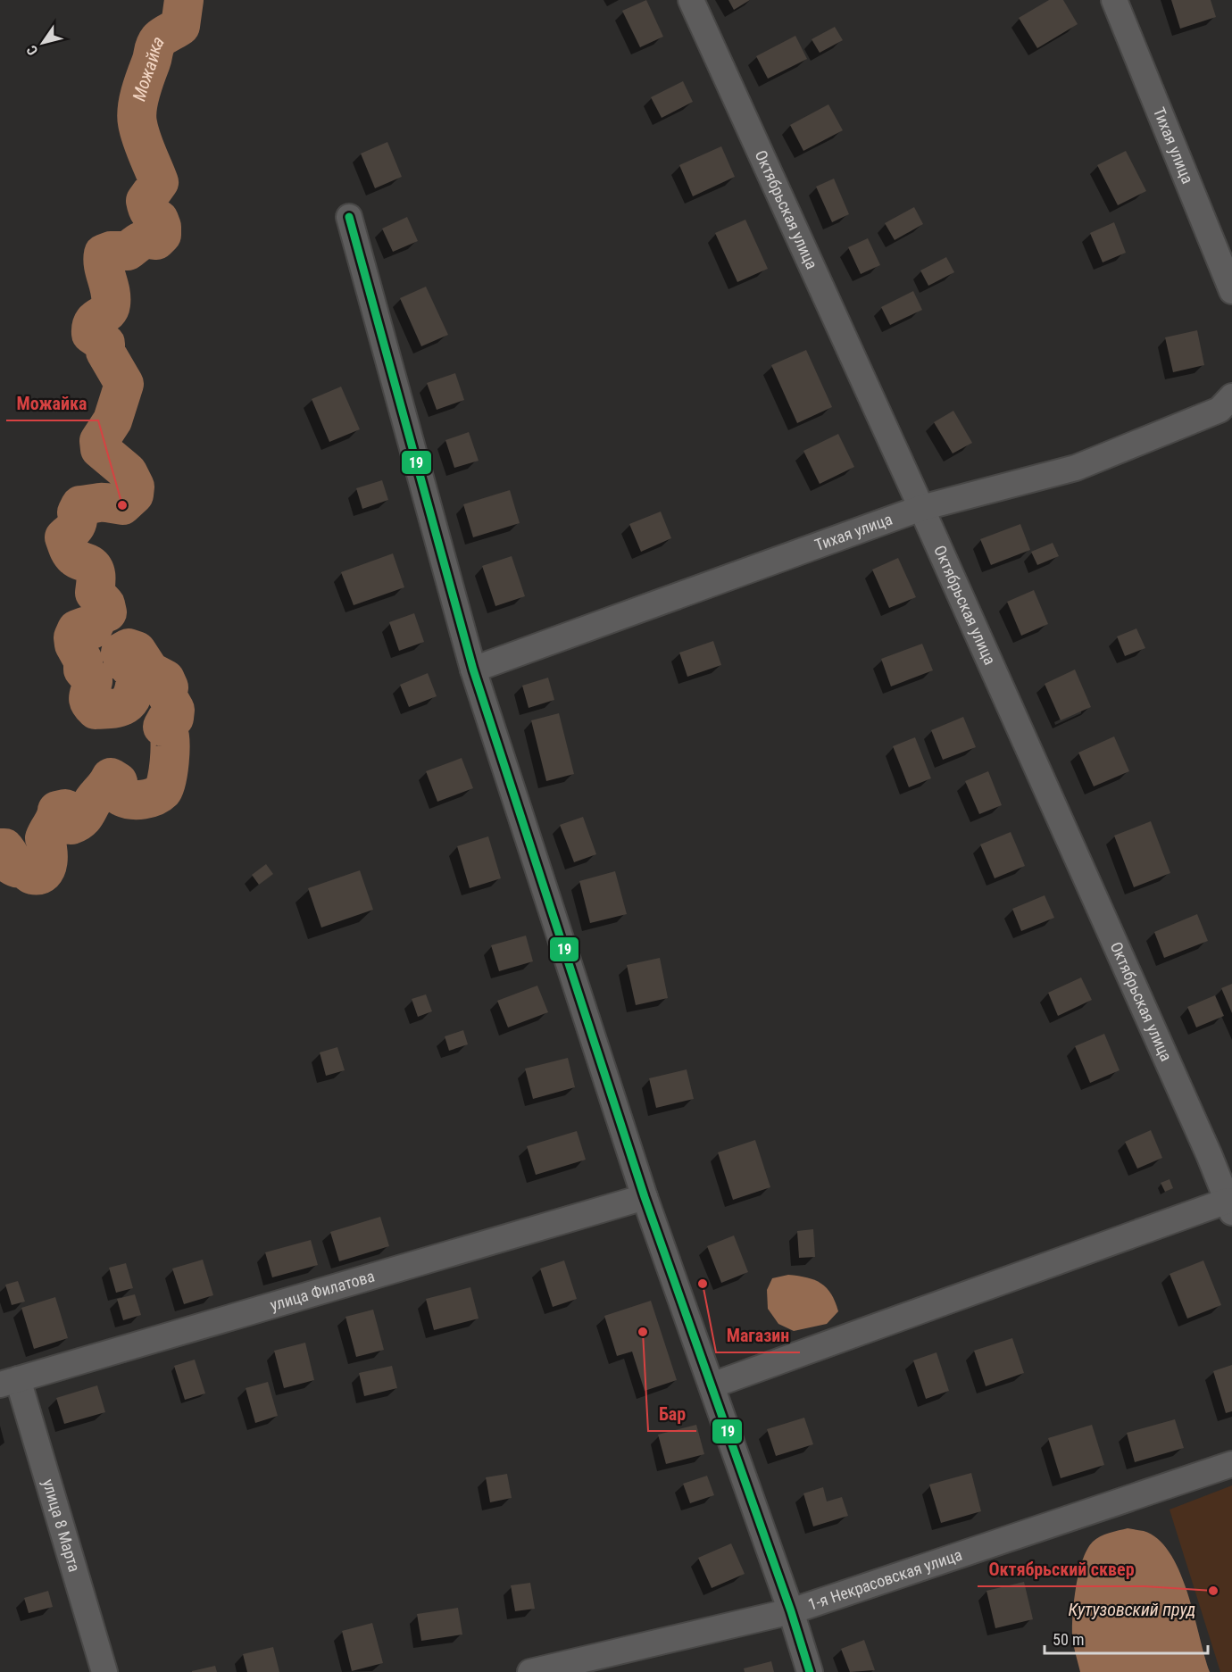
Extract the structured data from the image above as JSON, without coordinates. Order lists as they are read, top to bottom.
{
  "streets": {
    "street": [
      "Тихая улица",
      "Октябрьская улица",
      "улица Филатова",
      "улица 8 Марта",
      "1-я Некрасовская улица"
    ]
  },
  "crossings": [
    ["Тихая улица", "Октябрьская улица"],
    ["улица Филатова", "улица 8 Марта"]
  ],
  "water": ["Можайка", "Кутузовский пруд"],
  "places": [
    "Можайка",
    "Магазин",
    "Бар",
    "Октябрьский сквер"
  ],
  "lines": ["transit line 19"],
  "scale_bar": "50 m",
  "north": "bottom left"
}
